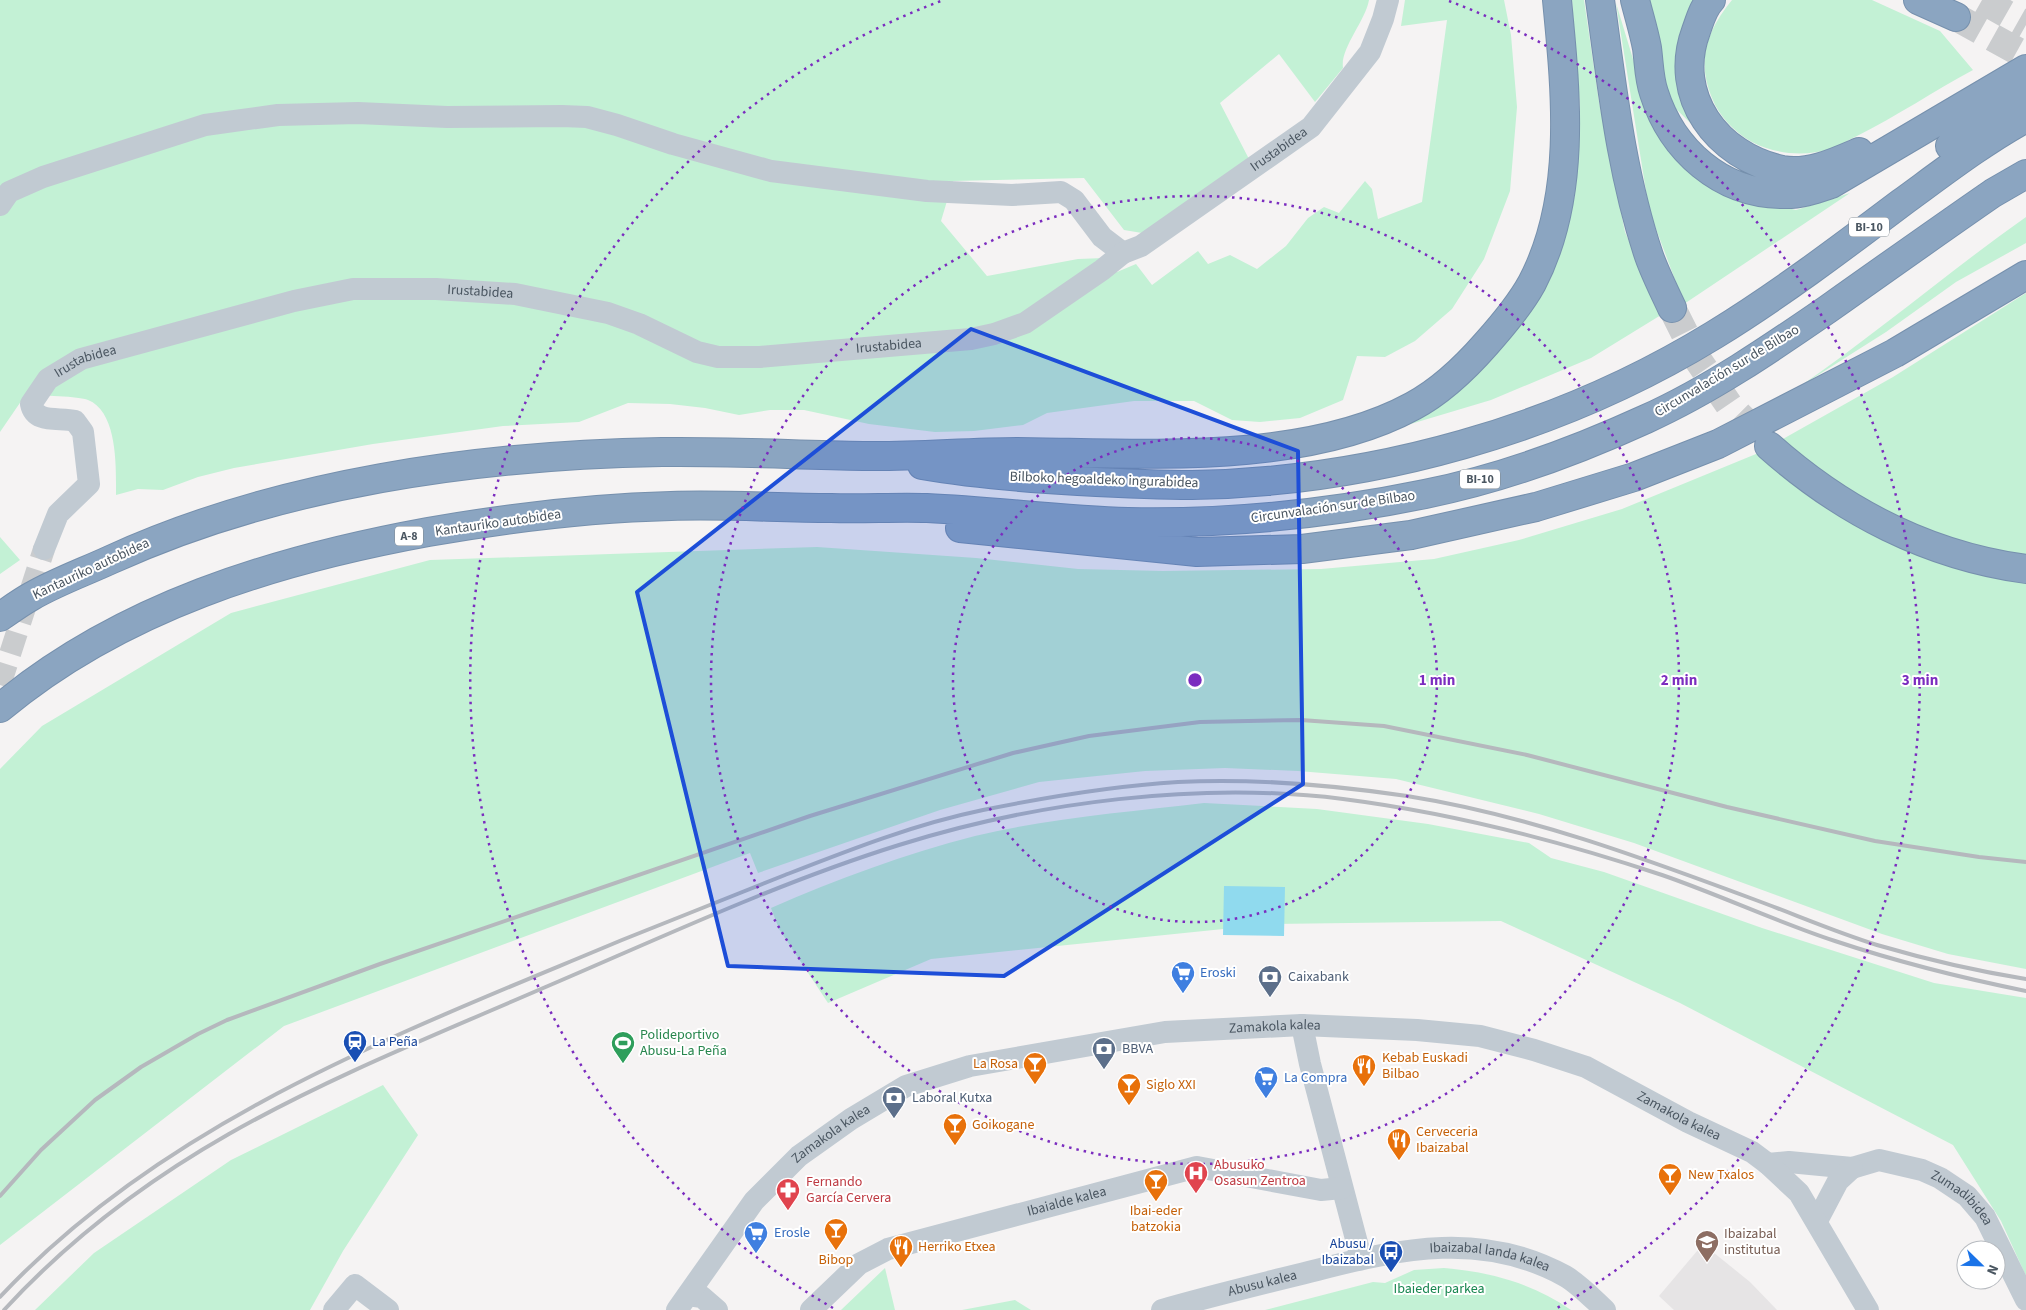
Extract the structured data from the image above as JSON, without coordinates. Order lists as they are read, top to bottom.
{
  "streets": {
    "highway": [
      "BI-10",
      "Circunvalación sur de Bilbao",
      "Bilboko hegoaldeko ingurabidea",
      "Kantauriko autobidea",
      "A-8"
    ],
    "street": [
      "Irustabidea",
      "Zamakola kalea",
      "Zumadibidea",
      "Ibaialde kalea",
      "Ibaizabal landa kalea",
      "Abusu kalea"
    ]
  },
  "crossings": [
    ["Circunvalación sur de Bilbao", "Kantauriko autobidea"],
    ["Bilboko hegoaldeko ingurabidea", "Kantauriko autobidea"],
    ["Zamakola kalea", "Zumadibidea"],
    ["Ibaizabal landa kalea", "Abusu kalea"]
  ],
  "parks": ["Ibaieder parkea"],
  "places": {
    "supermarket": ["Eroski", "La Compra", "Erosle"],
    "bank": ["Caixabank", "BBVA", "Laboral Kutxa"],
    "station": ["La Peña"],
    "sports": ["Polideportivo Abusu-La Peña"],
    "bar": [
      "La Rosa",
      "Siglo XXI",
      "Goikogane",
      "New Txalos",
      "Ibai-eder batzokia",
      "Bibop"
    ],
    "restaurant": ["Kebab Euskadi Bilbao", "Cerveceria Ibaizabal", "Herriko Etxea"],
    "hospital": ["Abusuko Osasun Zentroa"],
    "pharmacy": ["Fernando García Cervera"],
    "school or university": ["Ibaizabal institutua"],
    "bus stop": ["Abusu / Ibaizabal"]
  },
  "north": "bottom right",
  "rings": ["1 min", "2 min", "3 min"]
}
